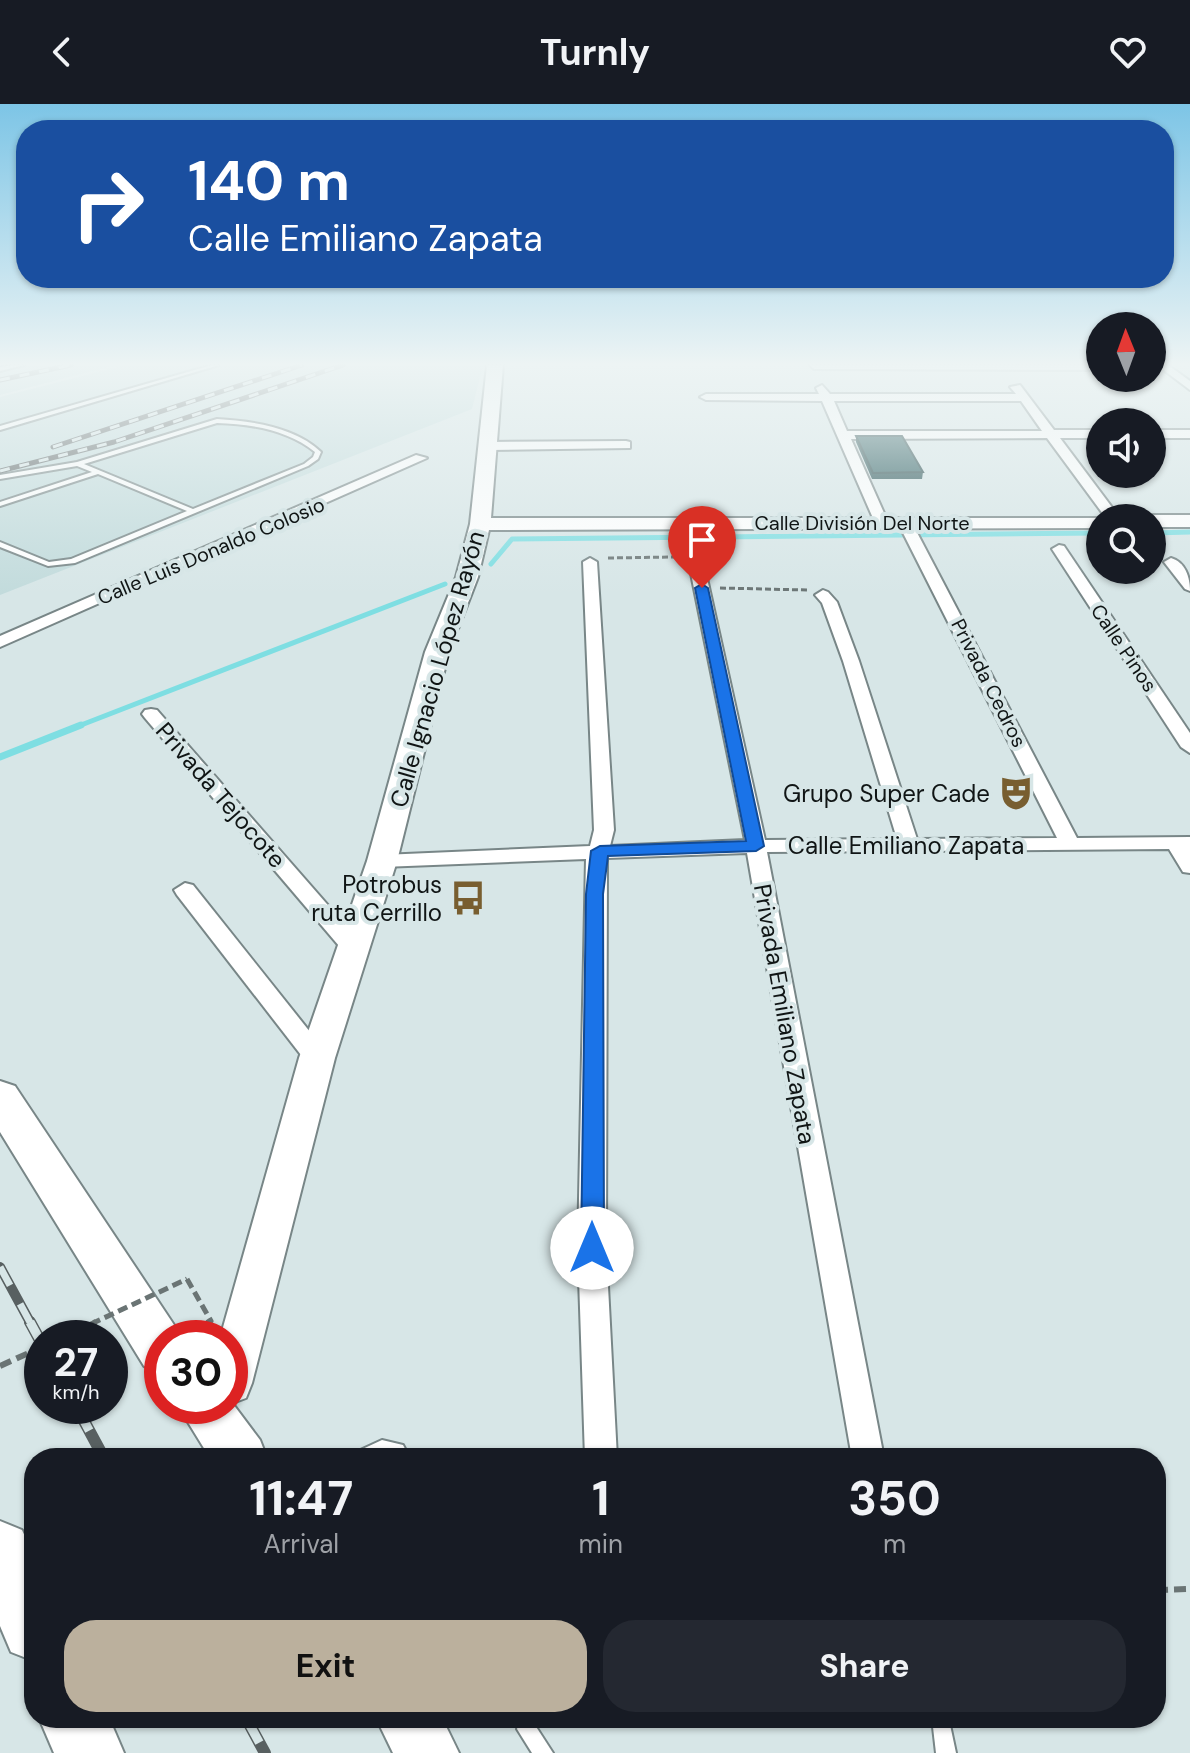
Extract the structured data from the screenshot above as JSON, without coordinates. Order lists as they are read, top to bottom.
{
  "streets": {
    "main road": ["Calle División Del Norte", "Calle Ignacio López Rayón"],
    "street": [
      "Calle Luis Donaldo Colosio",
      "Calle Pinos",
      "Privada Cedros",
      "Privada Tejocote",
      "Calle Emiliano Zapata",
      "Privada Emiliano Zapata"
    ]
  },
  "crossings": [
    ["Calle División Del Norte", "Calle Ignacio López Rayón"],
    ["Calle División Del Norte", "Privada Cedros"],
    ["Calle División Del Norte", "Privada Emiliano Zapata"],
    ["Calle Ignacio López Rayón", "Privada Tejocote"],
    ["Calle Ignacio López Rayón", "Calle Emiliano Zapata"],
    ["Privada Cedros", "Calle Emiliano Zapata"],
    ["Calle Emiliano Zapata", "Privada Emiliano Zapata"]
  ],
  "places": {
    "theatre": ["Grupo Super Cade"],
    "bus stop": ["Potrobus ruta Cerrillo"]
  },
  "north": "top",
  "page": {
    "header": "Turnly",
    "turn": ["140 m", "Calle Emiliano Zapata"],
    "speed": "27 km/h",
    "limit": "30",
    "eta": [
      "11:47",
      "Arrival",
      "1",
      "min",
      "350",
      "m"
    ],
    "buttons": ["Exit", "Share"]
  }
}
